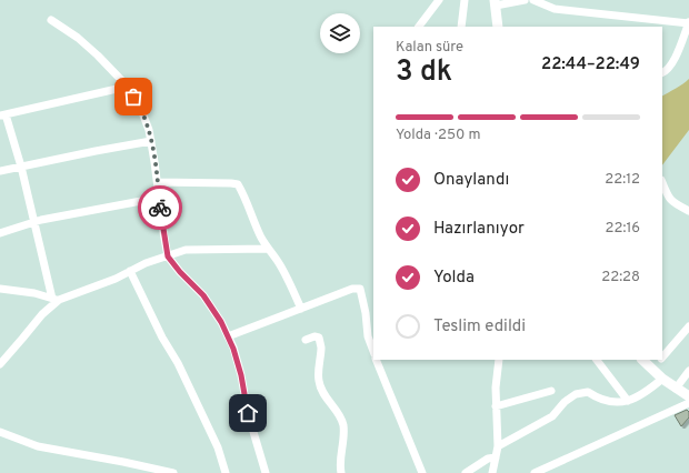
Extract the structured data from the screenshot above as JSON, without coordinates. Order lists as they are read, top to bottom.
{
  "page": {
    "heading": ["3 dk", "Kalan süre", "22:44–22:49"],
    "bar": "Yolda · 250 m",
    "list": [
      ["Onaylandı", "22:12"],
      ["Hazırlanıyor", "22:16"],
      ["Yolda", "22:28"],
      "Teslim edildi"
    ]
  }
}
